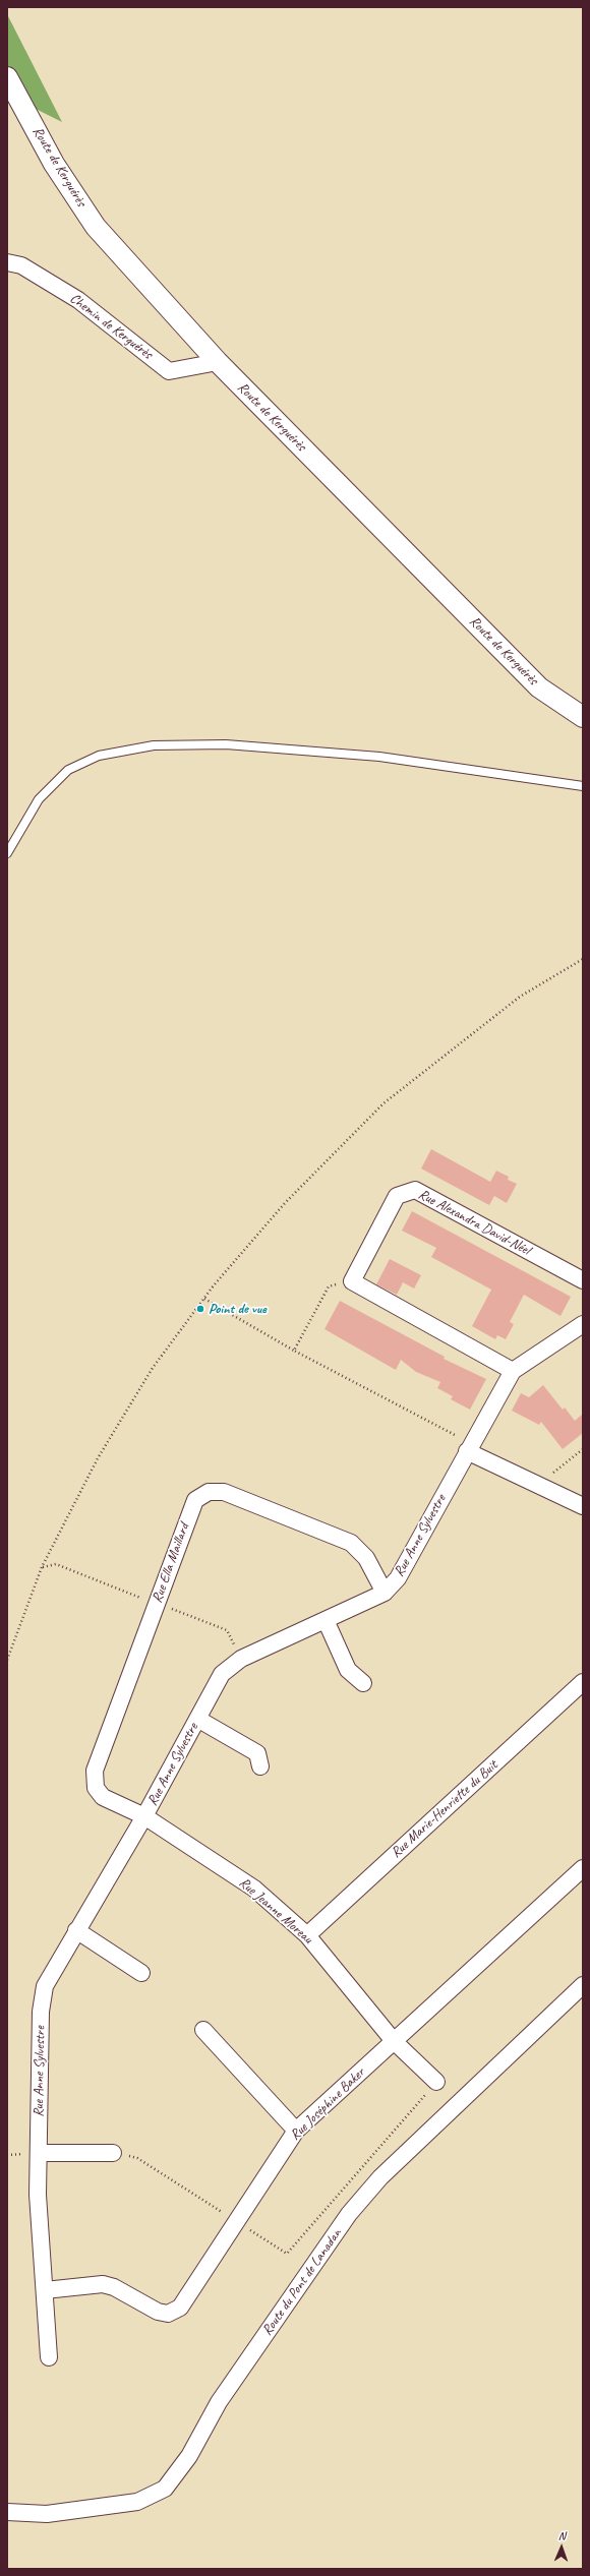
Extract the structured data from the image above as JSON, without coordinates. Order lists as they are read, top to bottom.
{
  "streets": {
    "street": [
      "Route de Kerguérès",
      "Chemin de Kerguérès",
      "Rue Alexandra David-Néel",
      "Rue Anne Sylvestre",
      "Rue Ella Maillard",
      "Rue Marie-Henriette du Buit",
      "Rue Jeanne Moreau",
      "Rue Joséphine Baker",
      "Route du Pont de Lanadan"
    ]
  },
  "crossings": [
    ["Route de Kerguérès", "Chemin de Kerguérès"],
    ["Rue Anne Sylvestre", "Rue Ella Maillard"],
    ["Rue Anne Sylvestre", "Rue Jeanne Moreau"],
    ["Rue Anne Sylvestre", "Rue Joséphine Baker"],
    ["Rue Ella Maillard", "Rue Jeanne Moreau"],
    ["Rue Marie-Henriette du Buit", "Rue Jeanne Moreau"],
    ["Rue Jeanne Moreau", "Rue Joséphine Baker"]
  ],
  "places": ["Point de vue"],
  "north": "top"
}
